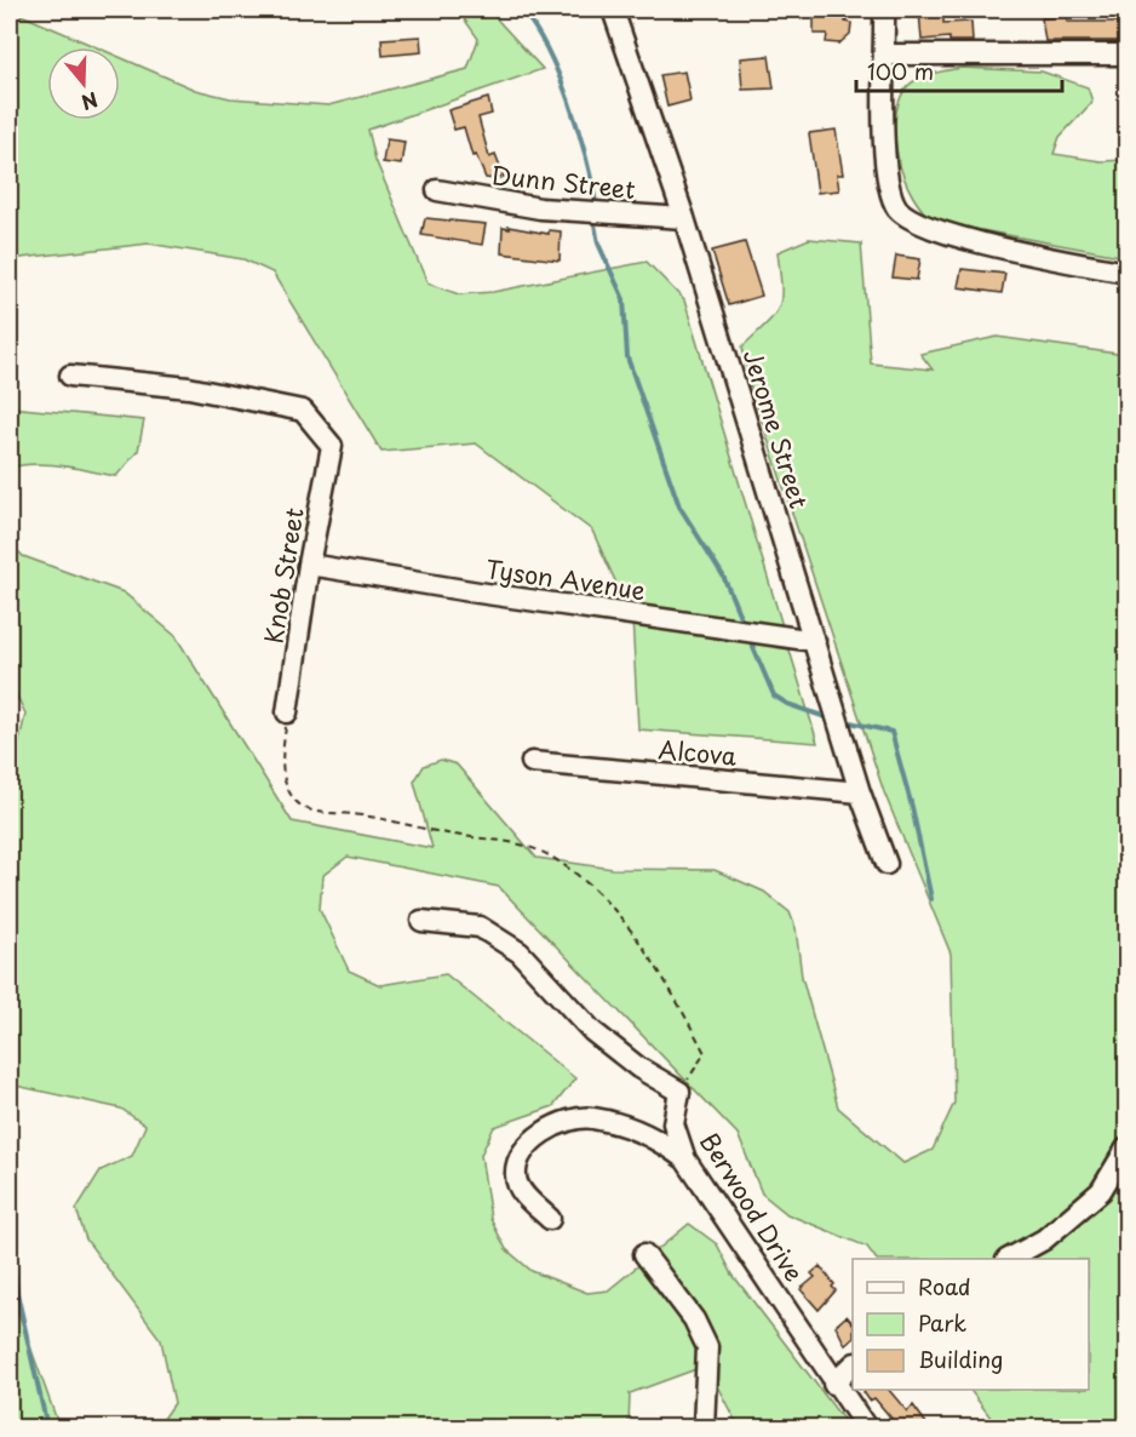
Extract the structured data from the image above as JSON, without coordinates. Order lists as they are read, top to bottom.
{
  "streets": {
    "street": [
      "Dunn Street",
      "Jerome Street",
      "Knob Street",
      "Tyson Avenue",
      "Alcova",
      "Berwood Drive"
    ]
  },
  "crossings": [
    ["Dunn Street", "Jerome Street"],
    ["Jerome Street", "Tyson Avenue"],
    ["Jerome Street", "Alcova"],
    ["Knob Street", "Tyson Avenue"]
  ],
  "legend": ["Road", "Park", "Building"],
  "scale_bar": "100 m",
  "north": "bottom"
}
